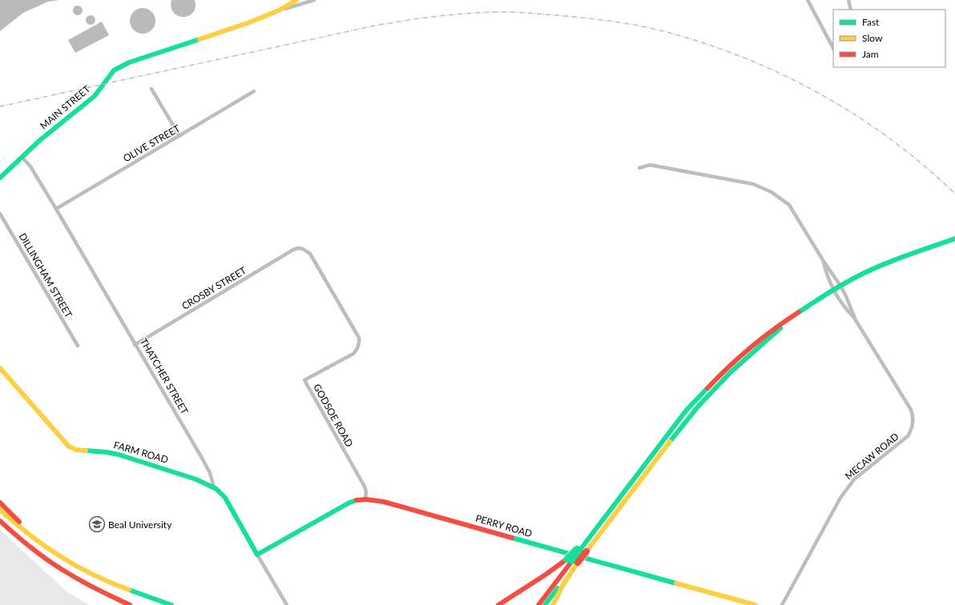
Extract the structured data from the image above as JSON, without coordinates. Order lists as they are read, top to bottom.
{
  "streets": {
    "main road": [
      "MAIN STREET",
      "THATCHER STREET",
      "FARM ROAD",
      "PERRY ROAD"
    ],
    "street": [
      "OLIVE STREET",
      "DILLINGHAM STREET",
      "CROSBY STREET",
      "GODSOE ROAD",
      "MECAW ROAD"
    ]
  },
  "crossings": [
    ["MAIN STREET", "THATCHER STREET"],
    ["OLIVE STREET", "THATCHER STREET"],
    ["CROSBY STREET", "THATCHER STREET"],
    ["CROSBY STREET", "GODSOE ROAD"],
    ["THATCHER STREET", "FARM ROAD"],
    ["THATCHER STREET", "PERRY ROAD"],
    ["GODSOE ROAD", "PERRY ROAD"]
  ],
  "places": {
    "school or university": ["Beal University"]
  },
  "legend": ["Fast", "Slow", "Jam"]
}
